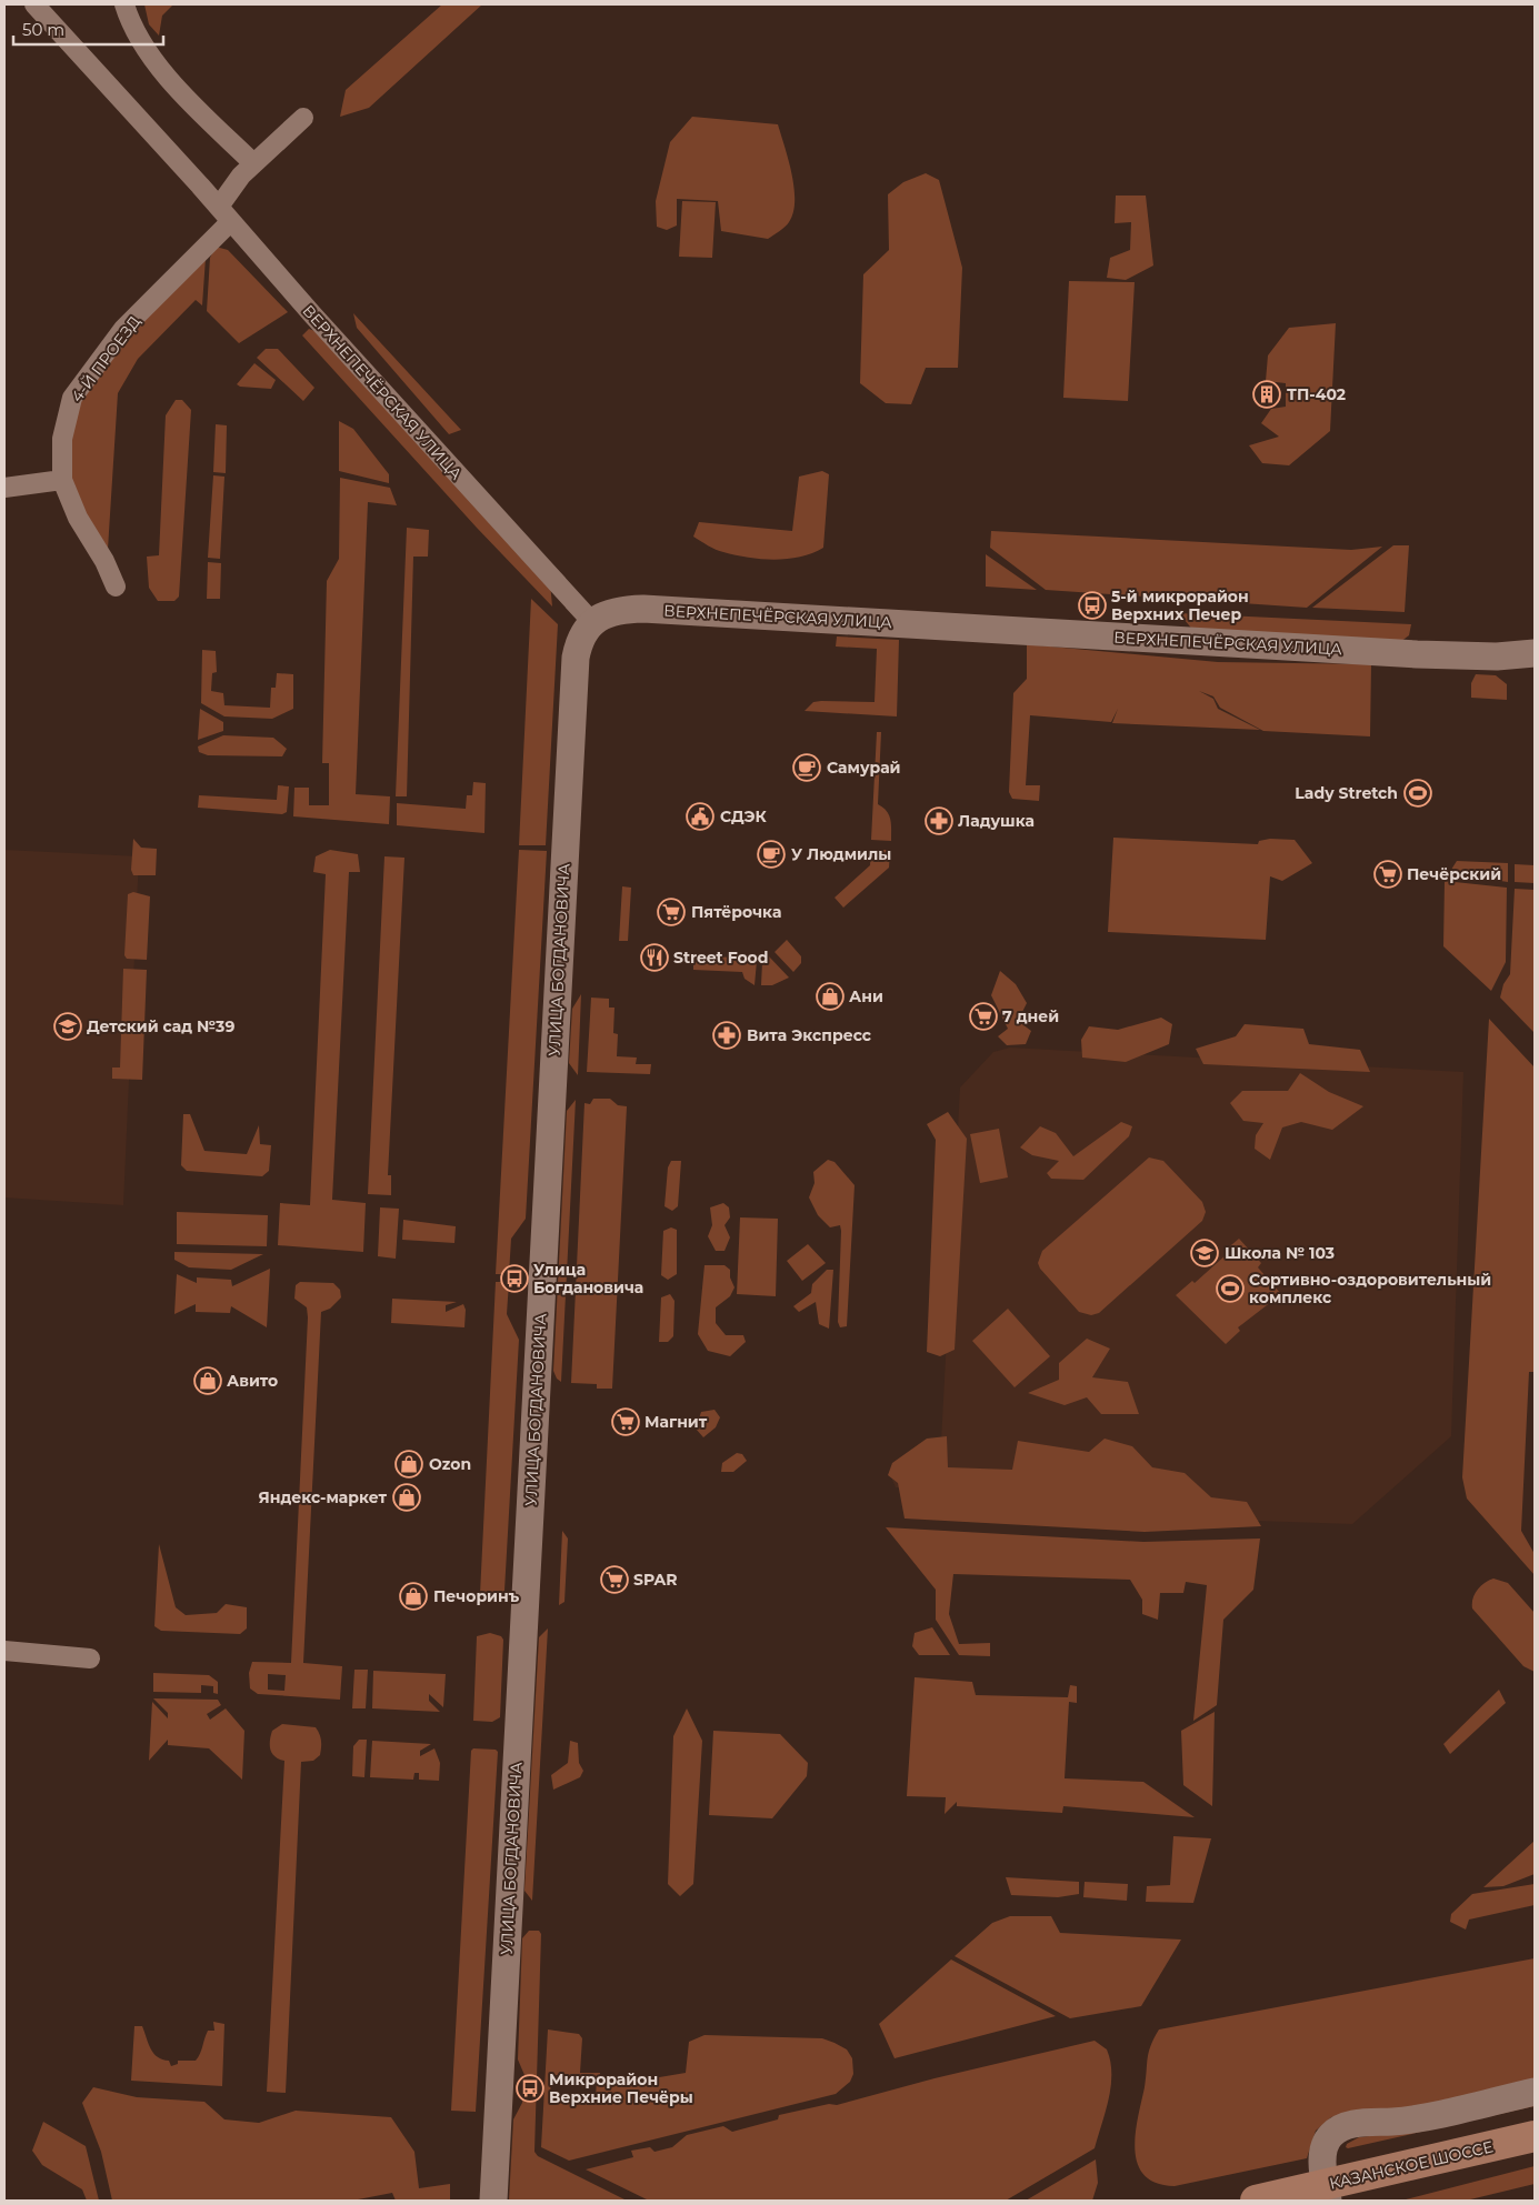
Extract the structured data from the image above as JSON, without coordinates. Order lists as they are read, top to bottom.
{
  "streets": {
    "main road": ["КАЗАНСКОЕ ШОССЕ"],
    "street": ["4-Й ПРОЕЗД", "ВЕРХНЕПЕЧЁРСКАЯ УЛИЦА", "УЛИЦА БОГДАНОВИЧА"]
  },
  "crossings": [
    ["4-Й ПРОЕЗД", "ВЕРХНЕПЕЧЁРСКАЯ УЛИЦА"],
    ["ВЕРХНЕПЕЧЁРСКАЯ УЛИЦА", "УЛИЦА БОГДАНОВИЧА"]
  ],
  "places": {
    "building": ["ТП-402"],
    "bus stop": ["5-й микрорайон Верхних Печер", "Улица Богдановича", "Микрорайон Верхние Печёры"],
    "cafe": ["Самурай", "У Людмилы"],
    "sports": ["Lady Stretch", "Сортивно-оздоровительный комплекс"],
    "public building": ["СДЭК"],
    "pharmacy": ["Ладушка", "Вита Экспресс"],
    "supermarket": [
      "Печёрский",
      "Пятёрочка",
      "7 дней",
      "Магнит",
      "SPAR"
    ],
    "restaurant": ["Street Food"],
    "shop": [
      "Ани",
      "Авито",
      "Ozon",
      "Яндекс-маркет",
      "Печоринъ"
    ],
    "school or university": ["Детский сад №39", "Школа № 103"]
  },
  "scale_bar": "50 m"
}
